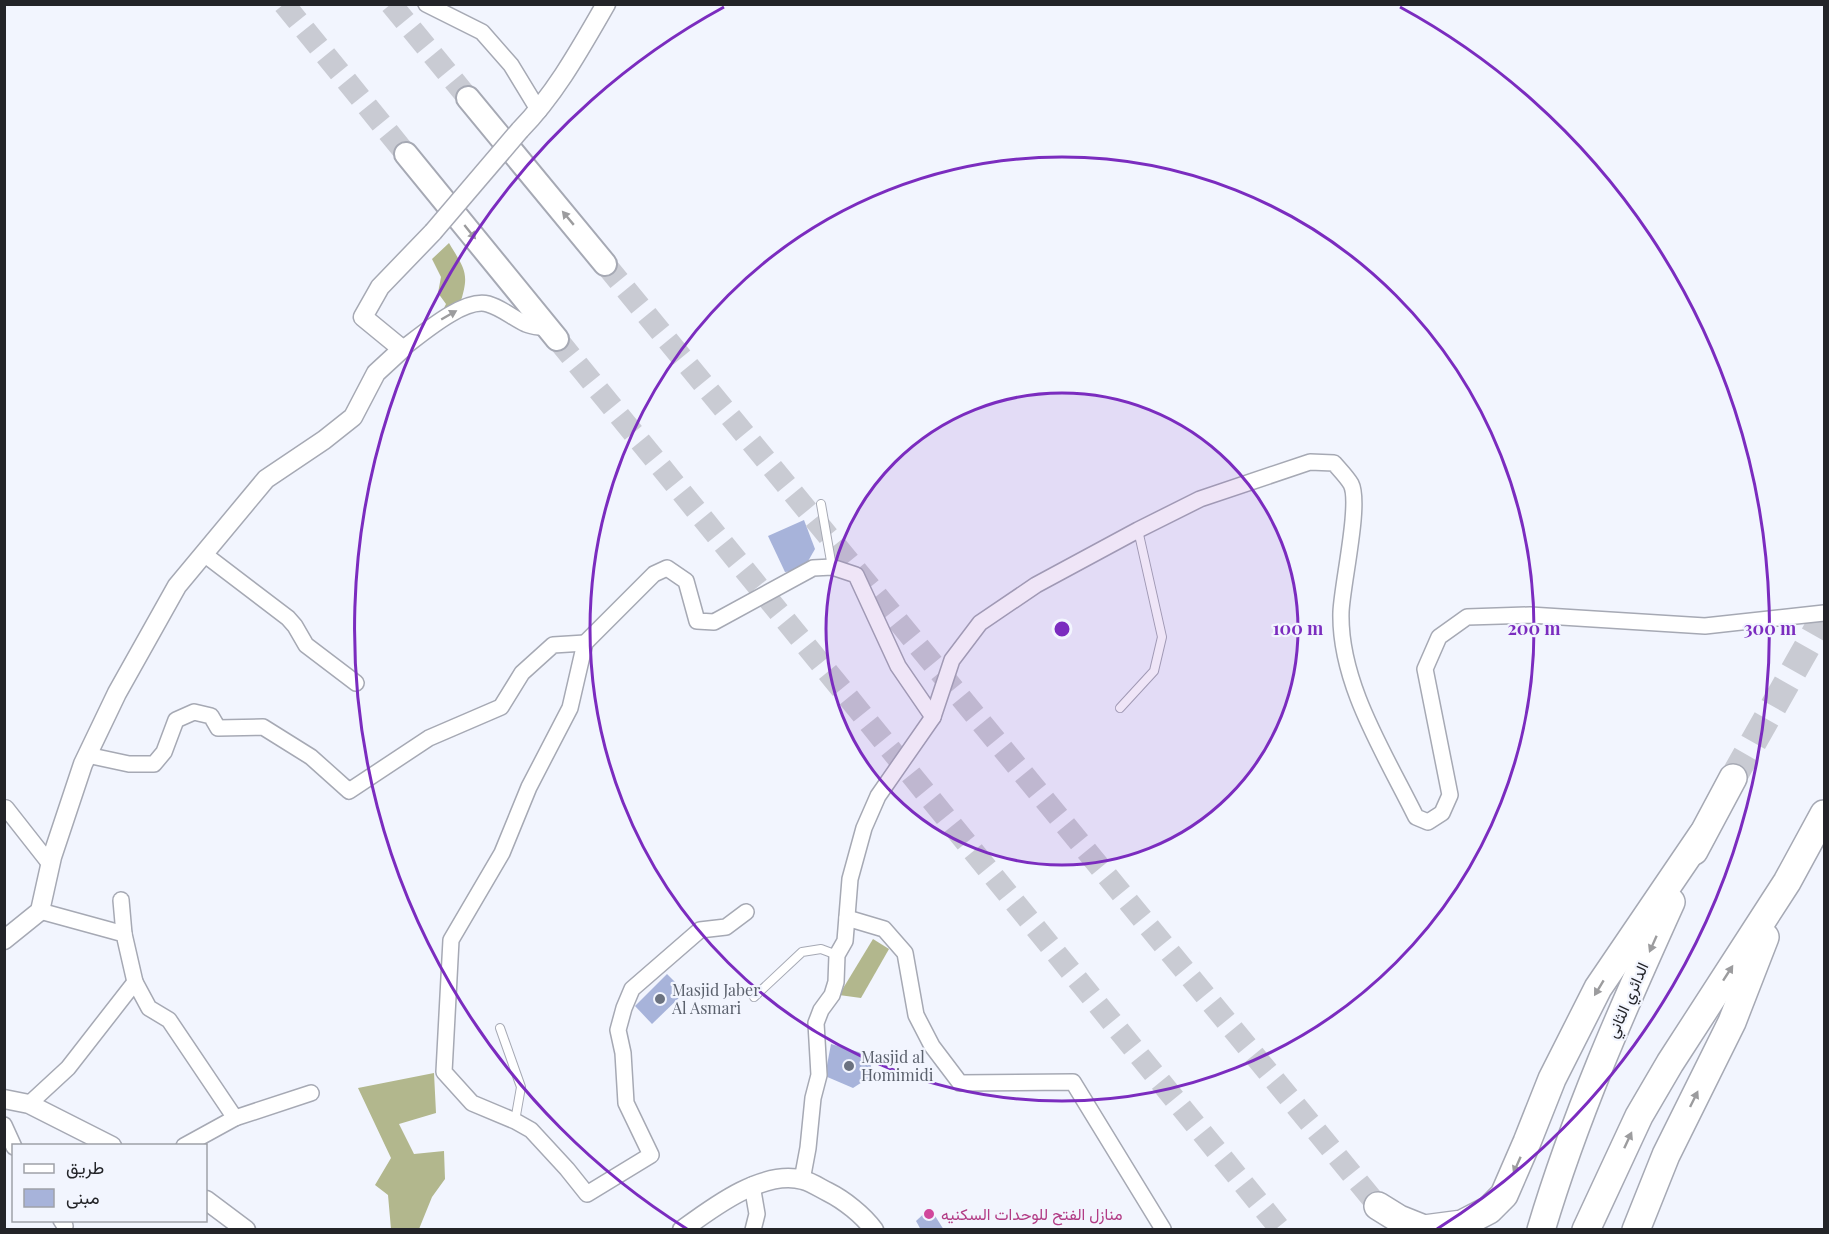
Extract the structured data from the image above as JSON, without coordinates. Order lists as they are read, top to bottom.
{
  "streets": {
    "highway": ["الدائري الثاني"]
  },
  "places": ["Masjid Jaber Al Asmari", "Masjid al Homimidi", "منازل الفتح للوحدات السكنيه"],
  "legend": ["طريق", "مبنى"],
  "rings": ["100 m", "200 m", "300 m"]
}
